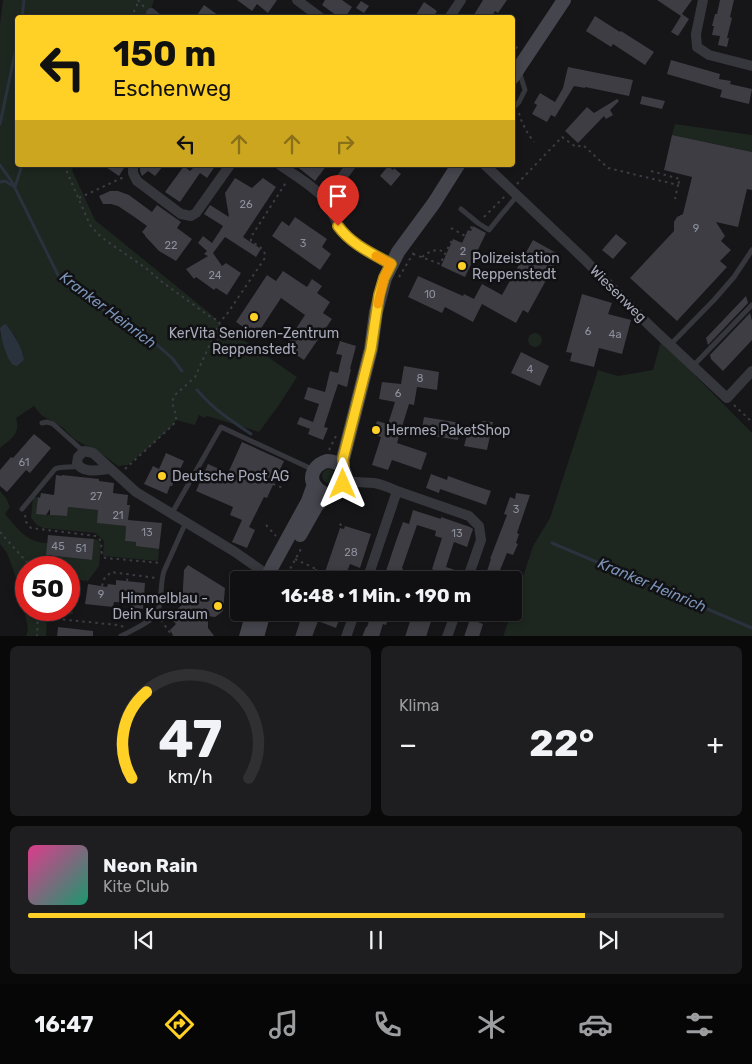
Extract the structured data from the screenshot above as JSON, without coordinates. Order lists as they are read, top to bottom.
{
  "streets": {
    "street": ["Wiesenweg"]
  },
  "water": ["Kranker Heinrich"],
  "places": [
    "Polizeistation Reppenstedt",
    "KerVita Senioren-Zentrum Reppenstedt",
    "Hermes PaketShop",
    "Deutsche Post AG",
    "Himmelblau - Dein Kursraum"
  ],
  "house_numbers": [
    "26",
    "9",
    "3",
    "22",
    "2",
    "24",
    "10",
    "6",
    "4a",
    "4",
    "8",
    "6",
    "61",
    "27",
    "3",
    "21",
    "13",
    "13",
    "45",
    "51",
    "28",
    "9"
  ],
  "page": {
    "turn": ["150 m", "Eschenweg"],
    "limit": "50",
    "trip": "16:48 · 1 Min. · 190 m",
    "tile": "Klima",
    "heat": ["−", "22°", "+"],
    "song": ["Neon Rain", "Kite Club"],
    "tabs": "16:47",
    "gauge": ["47", "km/h"]
  }
}
